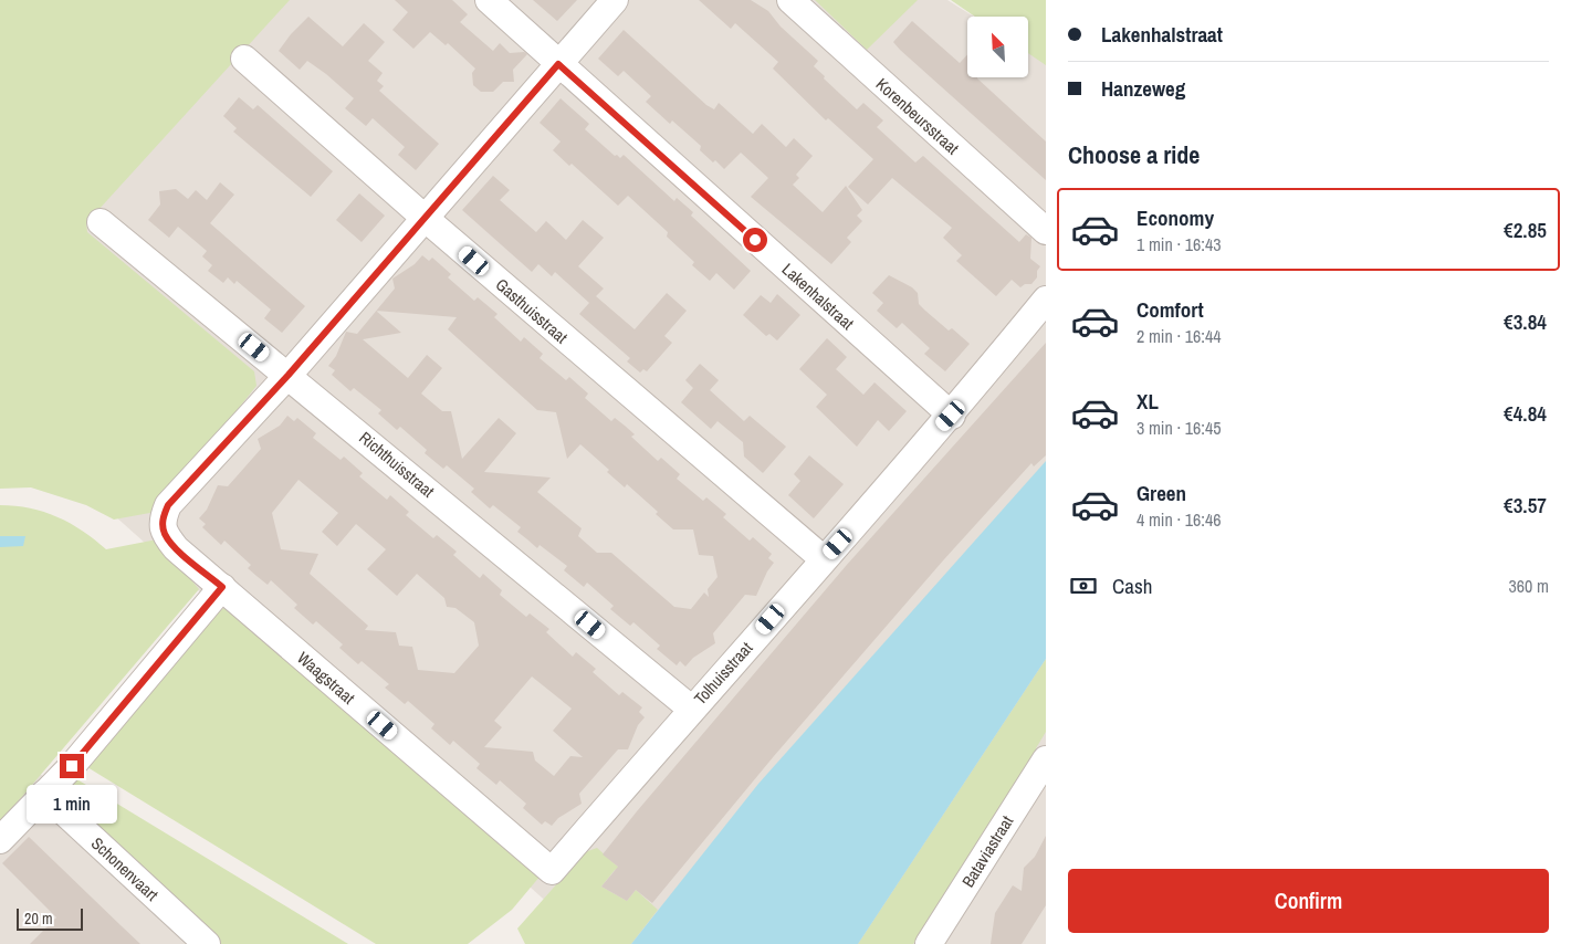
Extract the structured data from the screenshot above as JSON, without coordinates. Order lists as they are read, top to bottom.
{
  "streets": {
    "street": [
      "Korenbeursstraat",
      "Lakenhalstraat",
      "Gasthuisstraat",
      "Richthuisstraat",
      "Tolhuisstraat",
      "Waagstraat",
      "Bataviastraat",
      "Schonenvaart"
    ]
  },
  "crossings": [
    ["Lakenhalstraat", "Tolhuisstraat"],
    ["Gasthuisstraat", "Tolhuisstraat"],
    ["Richthuisstraat", "Tolhuisstraat"],
    ["Richthuisstraat", "Waagstraat"],
    ["Tolhuisstraat", "Waagstraat"]
  ],
  "scale_bar": "20 m",
  "north": "top left",
  "page": {
    "banner": ["Lakenhalstraat", "Hanzeweg"],
    "heading": "Choose a ride",
    "list": [
      {
        "name": "Economy",
        "note": "1 min · 16:43",
        "value": "€2.85"
      },
      {
        "name": "Comfort",
        "note": "2 min · 16:44",
        "value": "€3.84"
      },
      {
        "name": "XL",
        "note": "3 min · 16:45",
        "value": "€4.84"
      },
      {
        "name": "Green",
        "note": "4 min · 16:46",
        "value": "€3.57"
      }
    ],
    "pay": ["Cash", "360 m"],
    "bubble": "1 min",
    "buttons": "Confirm",
    "scale": "20 m"
  }
}
